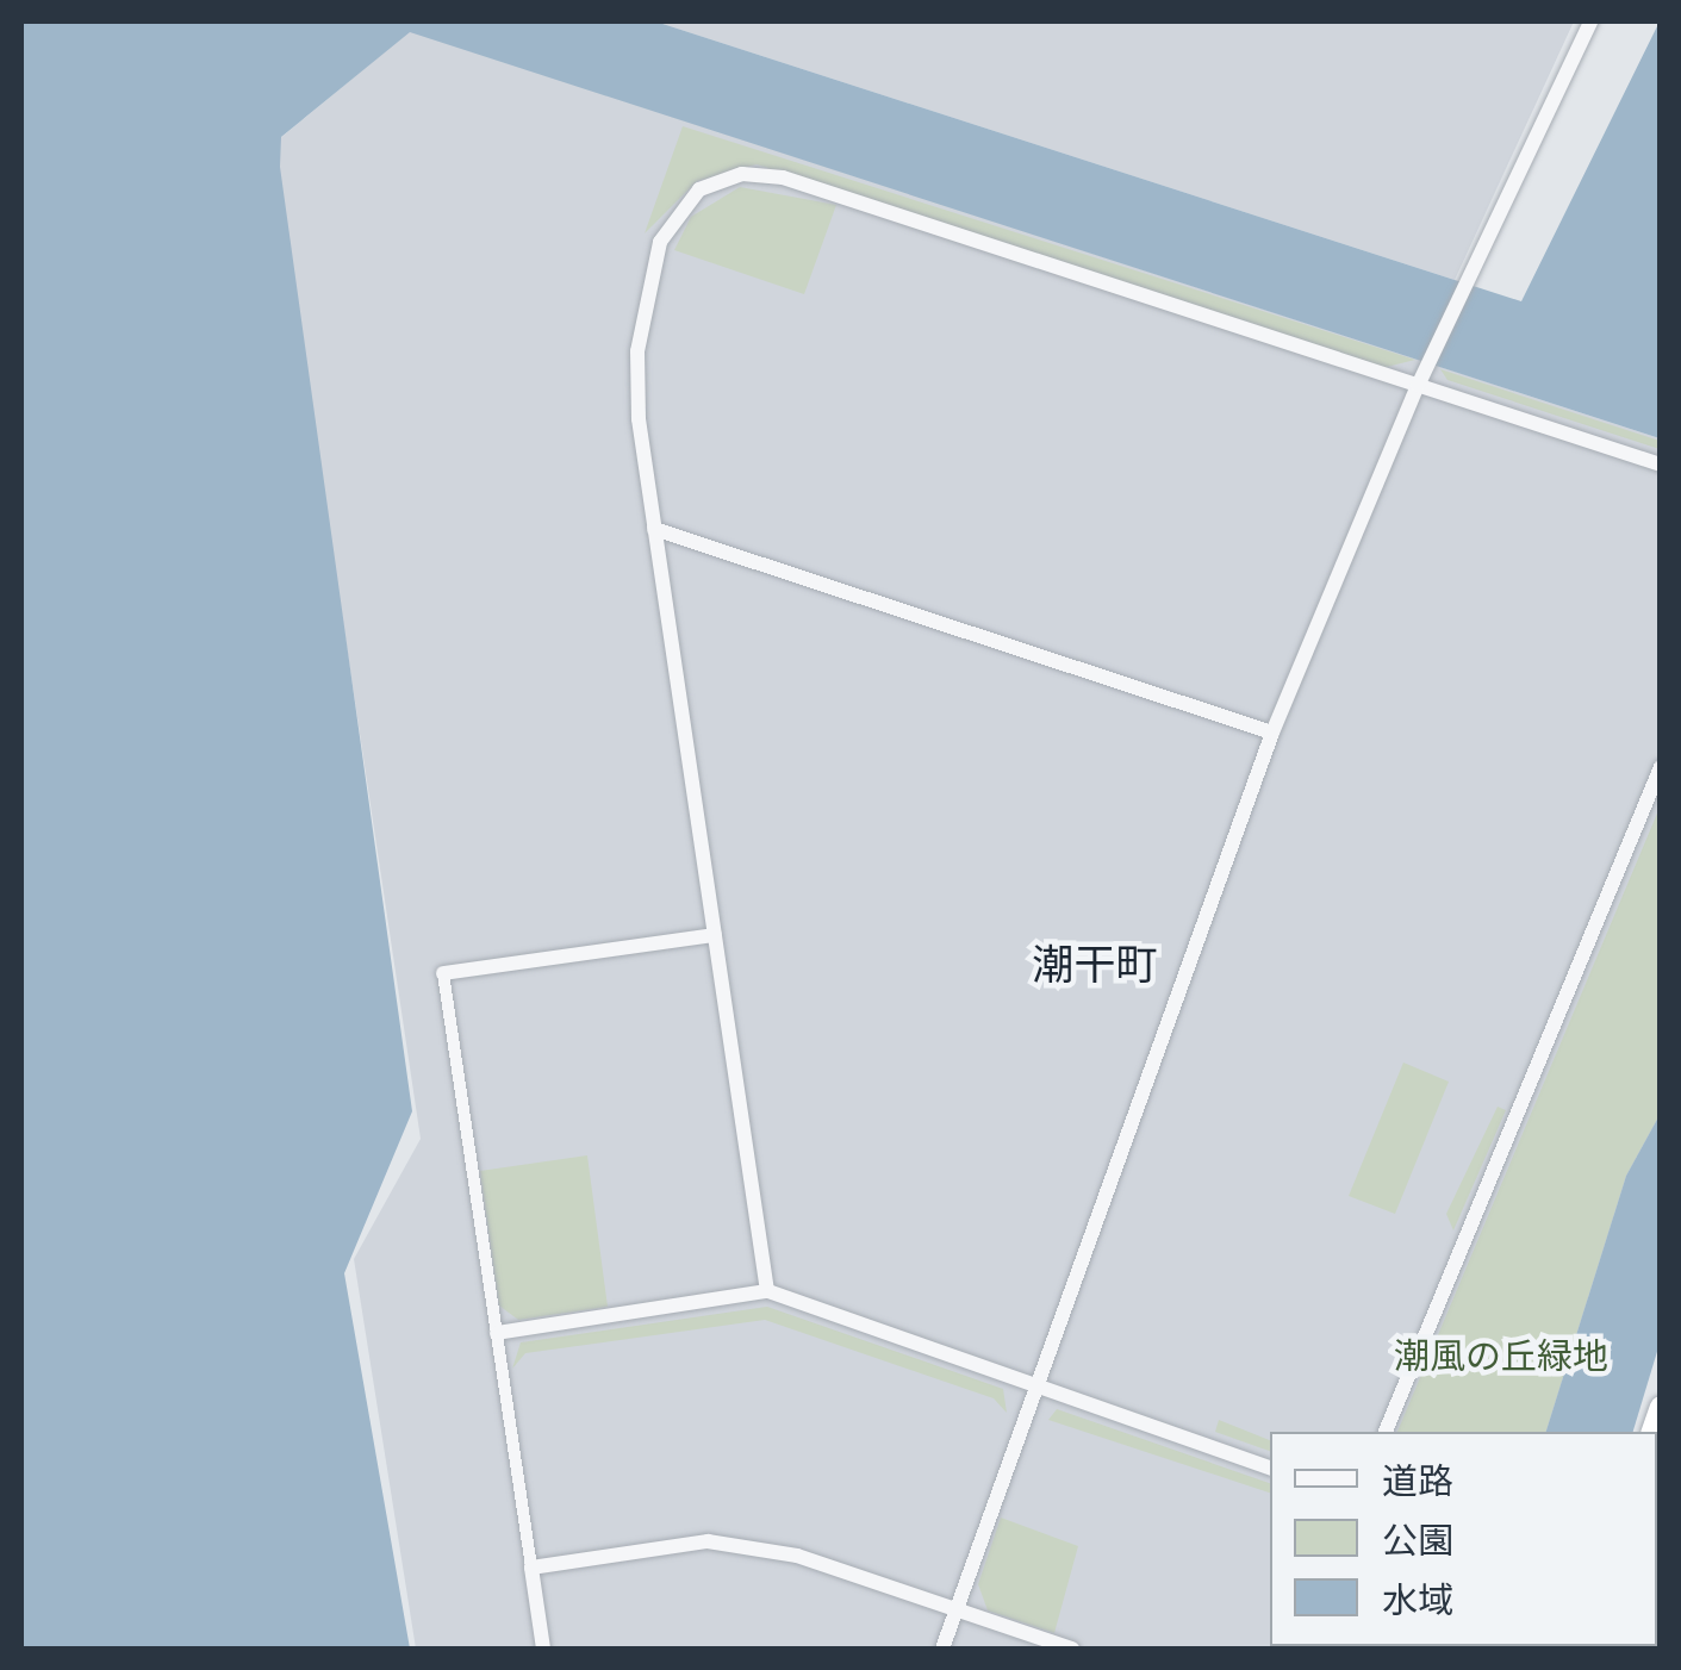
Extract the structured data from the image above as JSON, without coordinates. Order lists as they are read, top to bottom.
{
  "districts": ["潮干町"],
  "parks": ["潮風の丘緑地"],
  "legend": ["道路", "公園", "水域"]
}
